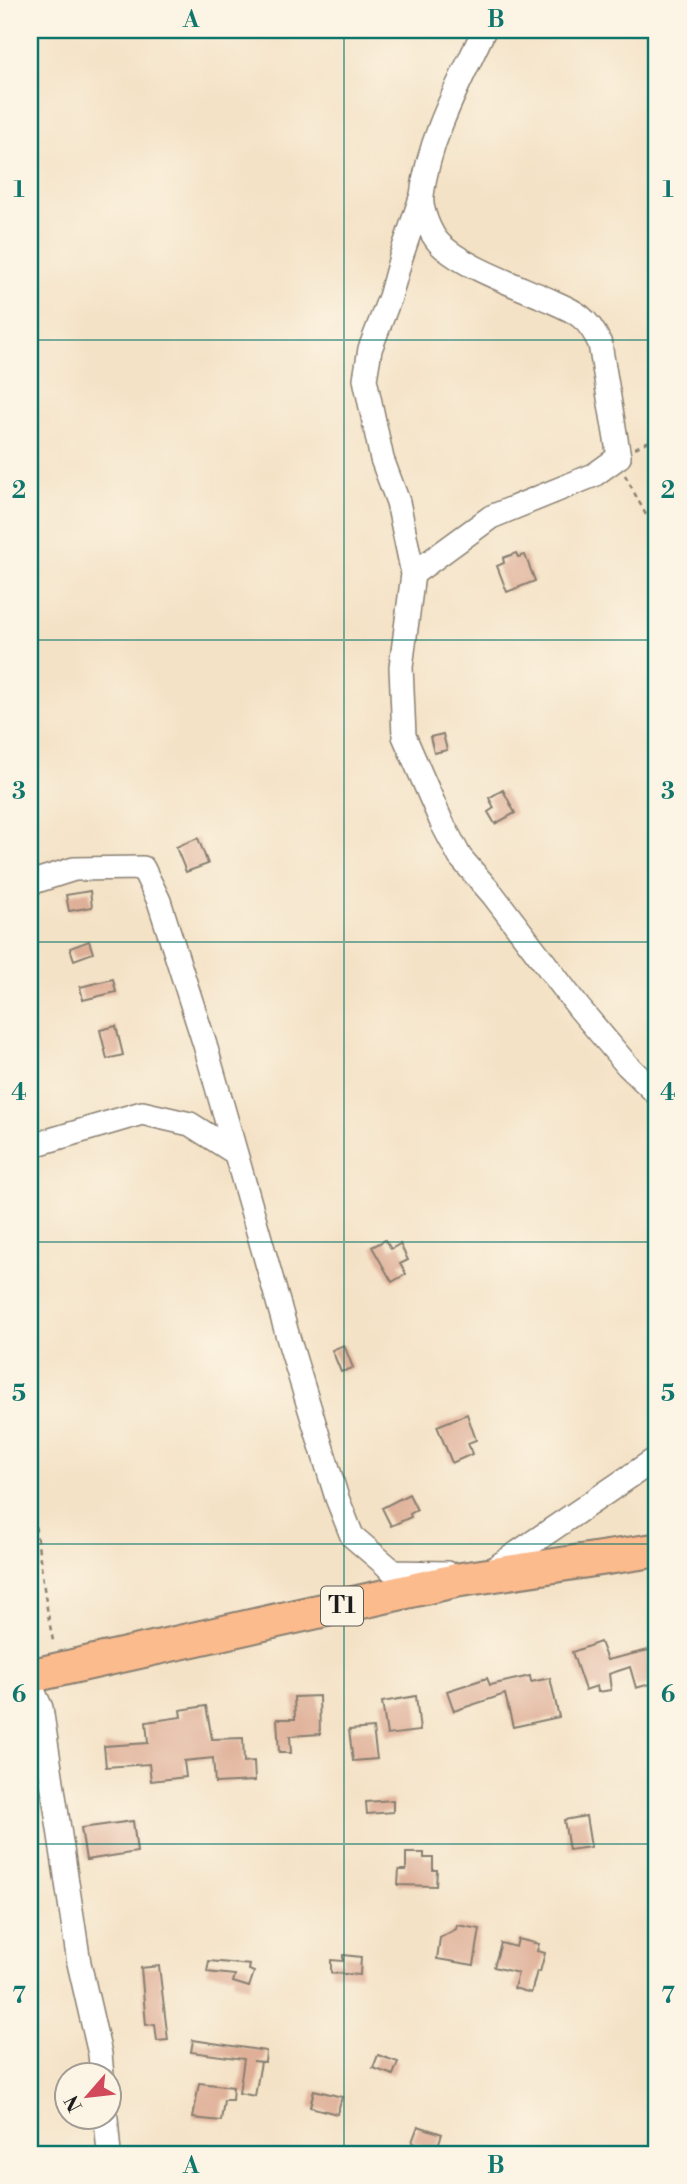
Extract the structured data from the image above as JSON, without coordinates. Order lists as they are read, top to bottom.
{
  "streets": {
    "highway": ["T1"]
  },
  "north": "bottom left",
  "grid": {
    "columns": ["A", "B"],
    "rows": [
      "1",
      "2",
      "3",
      "4",
      "5",
      "6",
      "7"
    ]
  }
}
